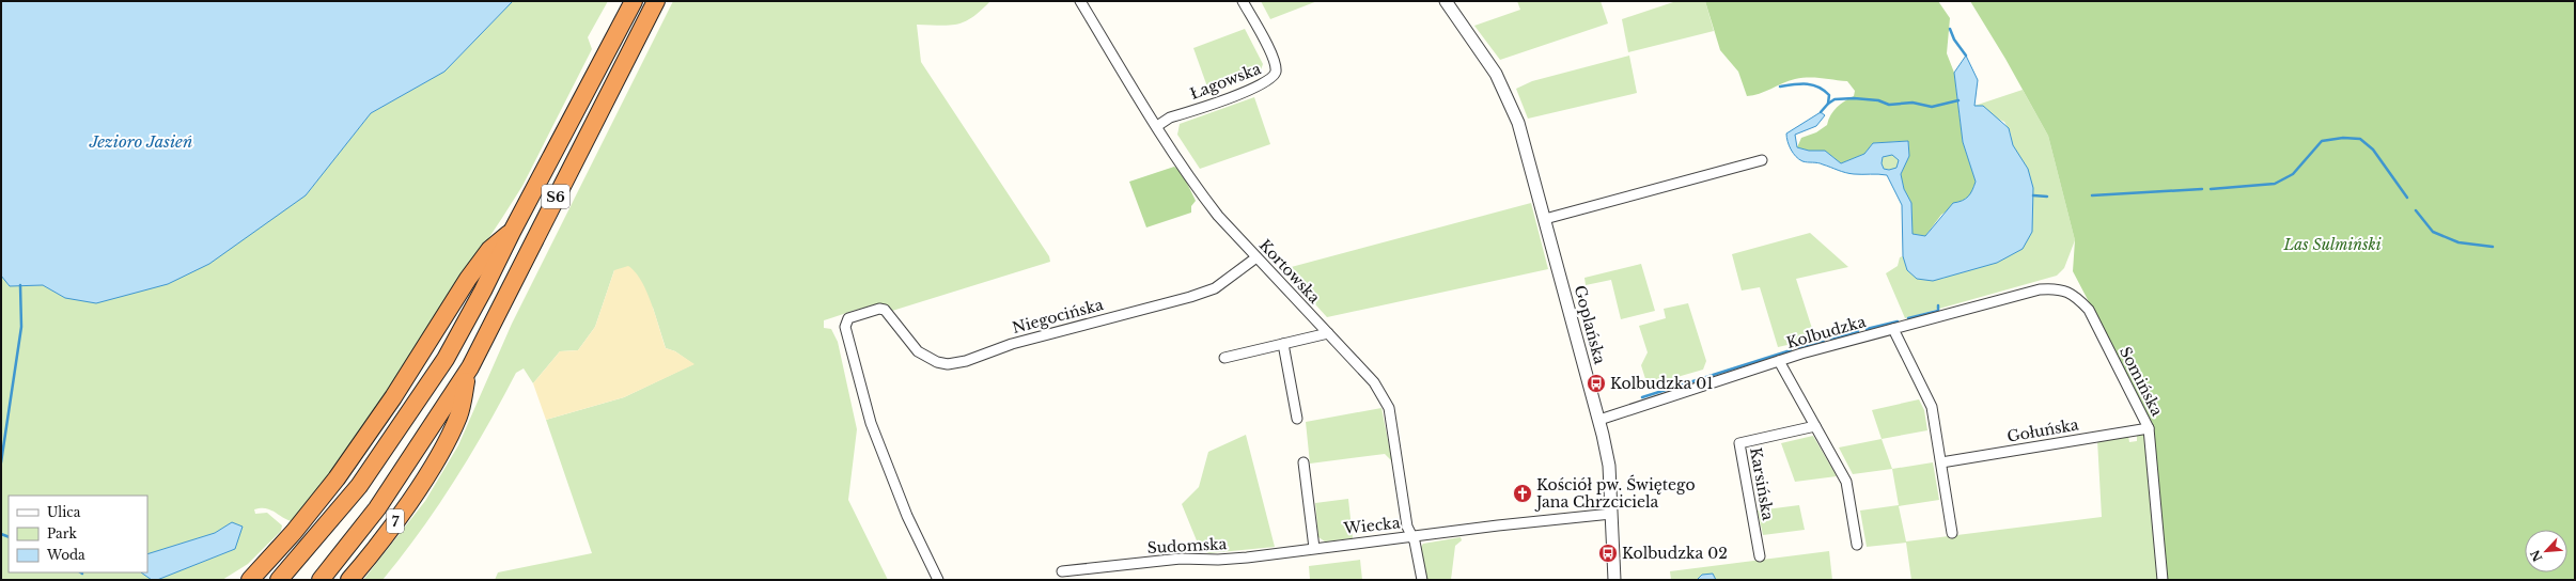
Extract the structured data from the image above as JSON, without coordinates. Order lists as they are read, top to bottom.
{
  "streets": {
    "highway": ["S6", "7"],
    "street": [
      "Łagowska",
      "Kortowska",
      "Niegocińska",
      "Goplańska",
      "Kolbudzka",
      "Somińska",
      "Gołuńska",
      "Karsińska",
      "Wiecka",
      "Sudomska"
    ]
  },
  "crossings": [
    ["Łagowska", "Kortowska"],
    ["S6", "7"],
    ["Kortowska", "Niegocińska"],
    ["Kortowska", "Wiecka"],
    ["Goplańska", "Kolbudzka"],
    ["Goplańska", "Wiecka"],
    ["Kolbudzka", "Somińska"],
    ["Somińska", "Gołuńska"],
    ["Wiecka", "Sudomska"]
  ],
  "water": ["Jezioro Jasień"],
  "parks": ["Las Sulmiński"],
  "places": {
    "bus stop": ["Kolbudzka 01", "Kolbudzka 02"],
    "church": ["Kościół pw. Świętego Jana Chrzciciela"]
  },
  "legend": ["Ulica", "Park", "Woda"],
  "north": "bottom left"
}
